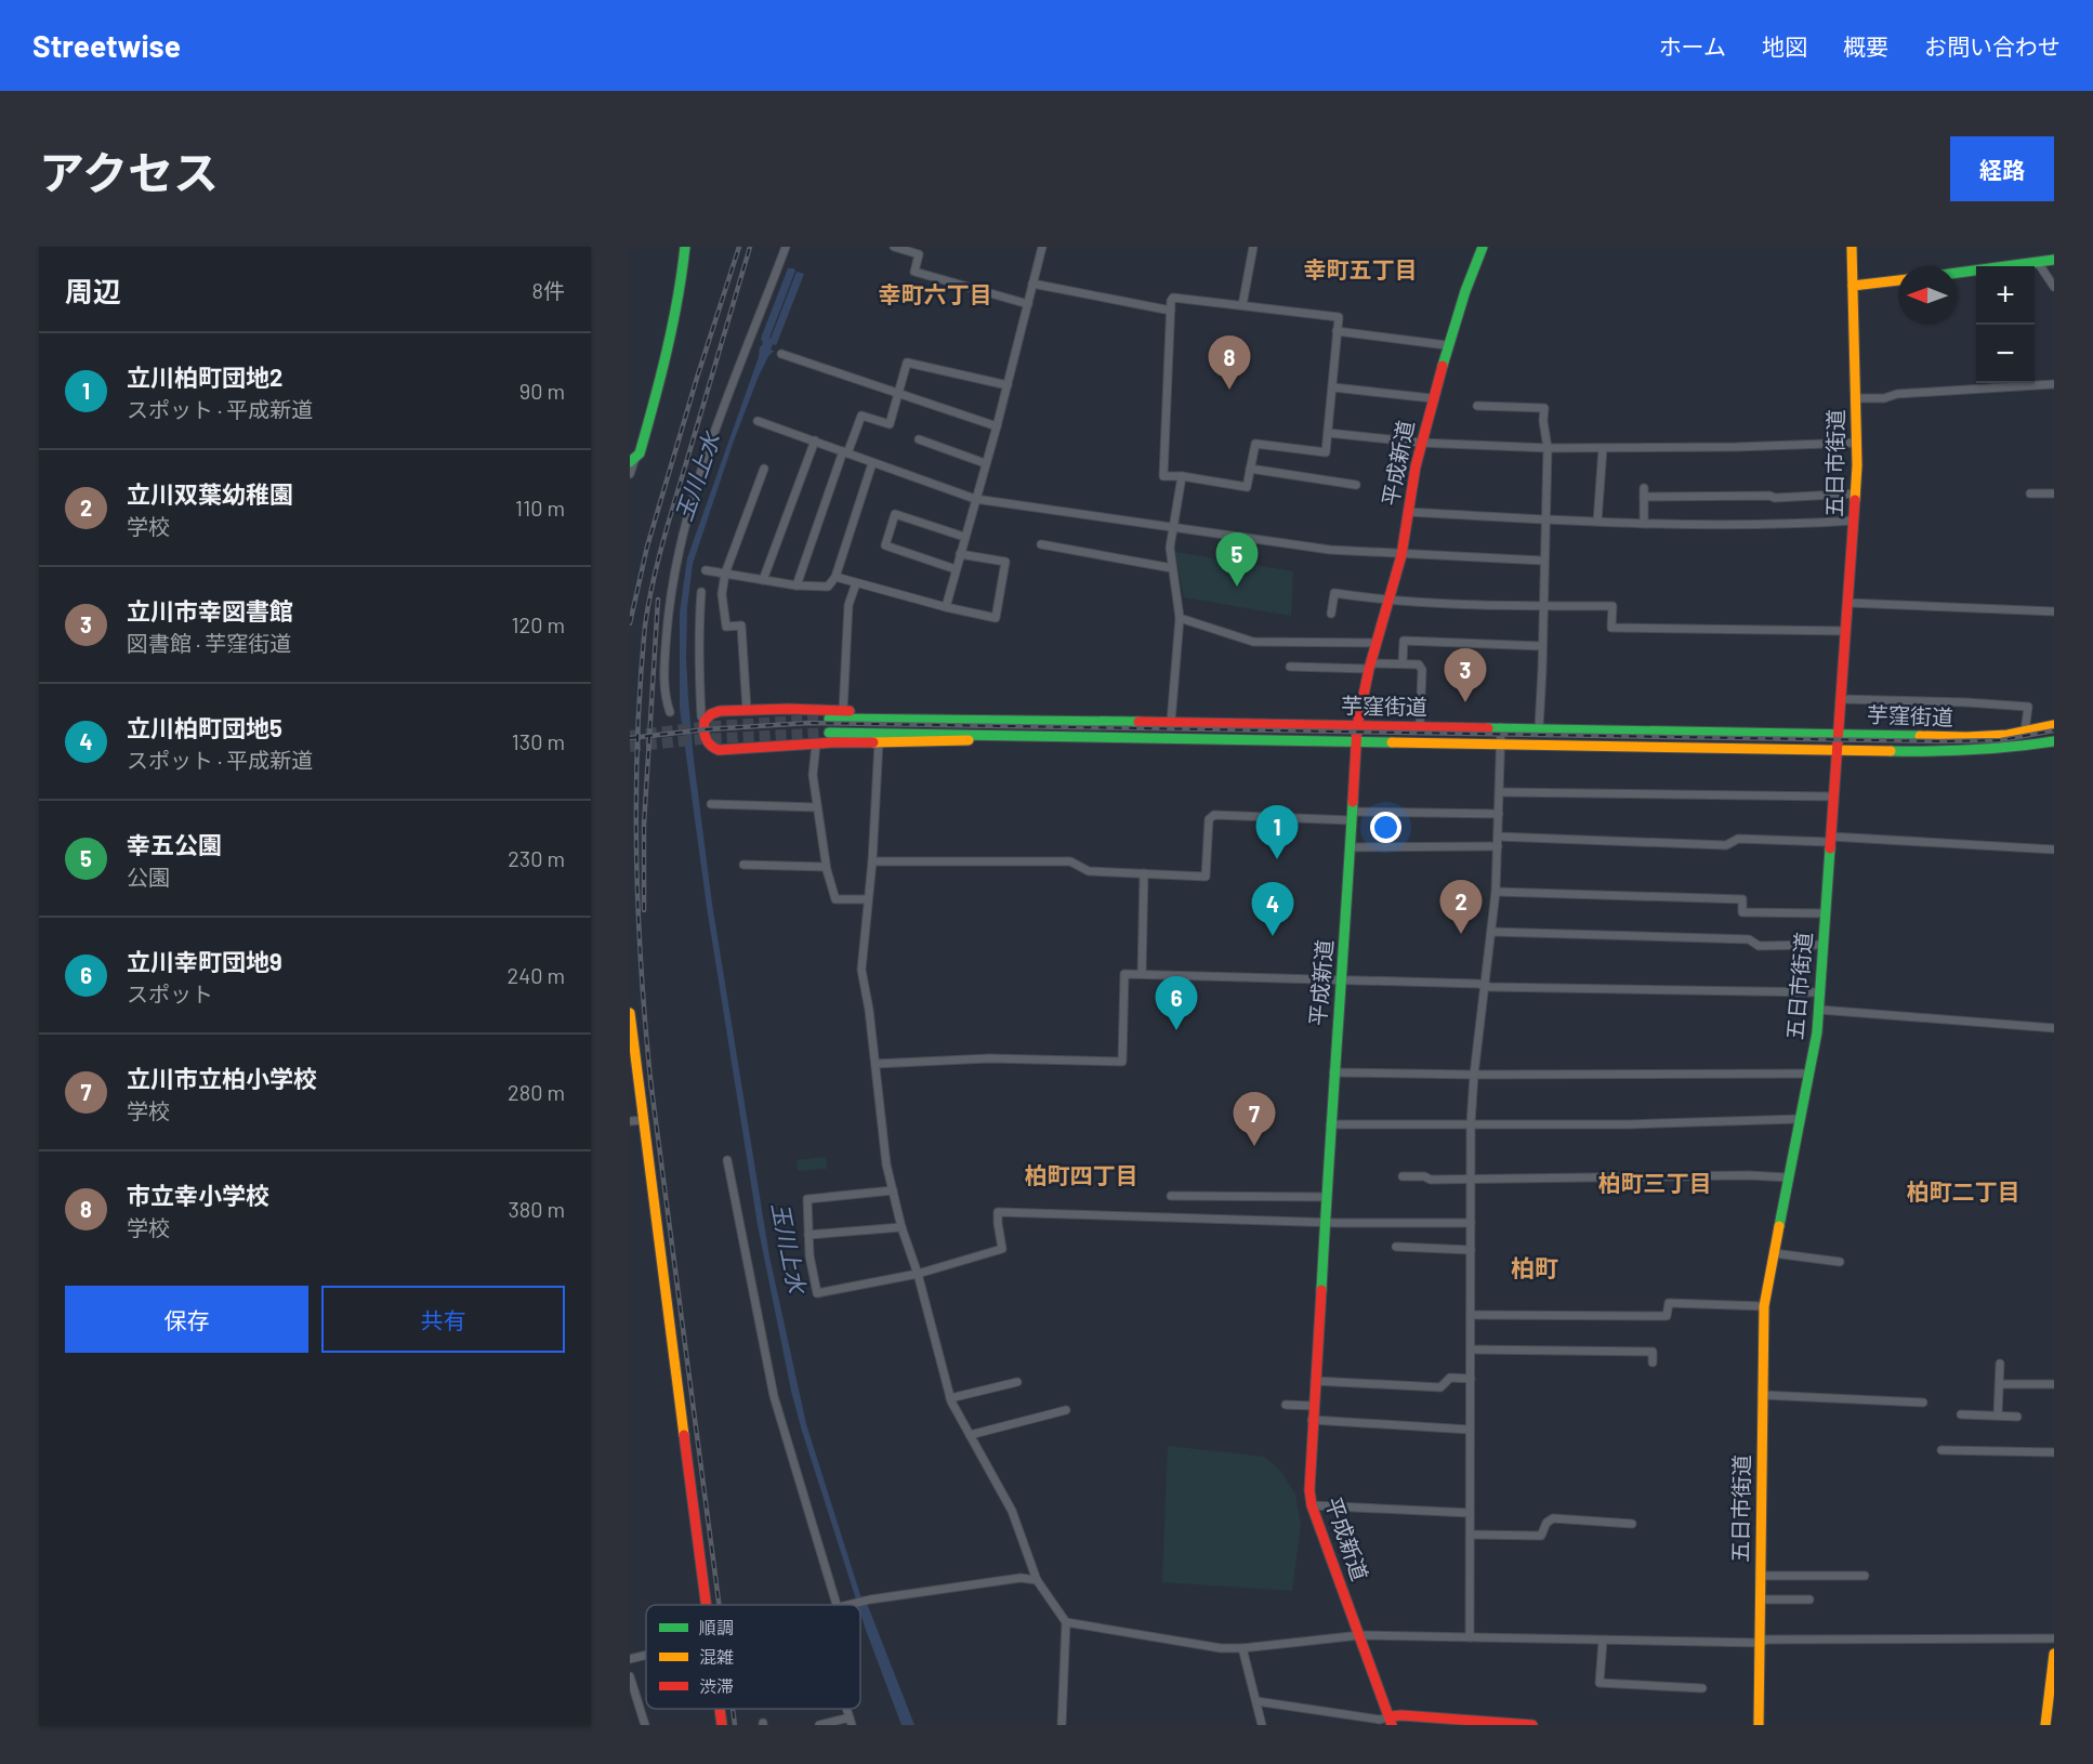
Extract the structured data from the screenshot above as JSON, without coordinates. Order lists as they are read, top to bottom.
{
  "streets": {
    "main road": ["平成新道", "五日市街道", "芋窪街道"]
  },
  "crossings": [
    ["平成新道", "芋窪街道"],
    ["五日市街道", "芋窪街道"]
  ],
  "districts": [
    "幸町五丁目",
    "幸町六丁目",
    "柏町四丁目",
    "柏町三丁目",
    "柏町二丁目",
    "柏町"
  ],
  "water": ["玉川上水"],
  "legend": ["順調", "混雑", "渋滞"],
  "north": "left",
  "page": {
    "header": "Streetwise",
    "nav": [
      "ホーム",
      "地図",
      "概要",
      "お問い合わせ"
    ],
    "title": "アクセス",
    "buttons": [
      "経路",
      ["保存", "共有"]
    ],
    "heading": ["周辺", "8件"],
    "map_buttons": ["+", "−"],
    "list": [
      {
        "mark": "1",
        "name": "立川柏町団地2",
        "note": "スポット · 平成新道",
        "value": "90 m"
      },
      {
        "mark": "2",
        "name": "立川双葉幼稚園",
        "note": "学校",
        "value": "110 m"
      },
      {
        "mark": "3",
        "name": "立川市幸図書館",
        "note": "図書館 · 芋窪街道",
        "value": "120 m"
      },
      {
        "mark": "4",
        "name": "立川柏町団地5",
        "note": "スポット · 平成新道",
        "value": "130 m"
      },
      {
        "mark": "5",
        "name": "幸五公園",
        "note": "公園",
        "value": "230 m"
      },
      {
        "mark": "6",
        "name": "立川幸町団地9",
        "note": "スポット",
        "value": "240 m"
      },
      {
        "mark": "7",
        "name": "立川市立柏小学校",
        "note": "学校",
        "value": "280 m"
      },
      {
        "mark": "8",
        "name": "市立幸小学校",
        "note": "学校",
        "value": "380 m"
      }
    ],
    "pins": [
      "8",
      "5",
      "3",
      "1",
      "2",
      "4",
      "6",
      "7"
    ]
  }
}
